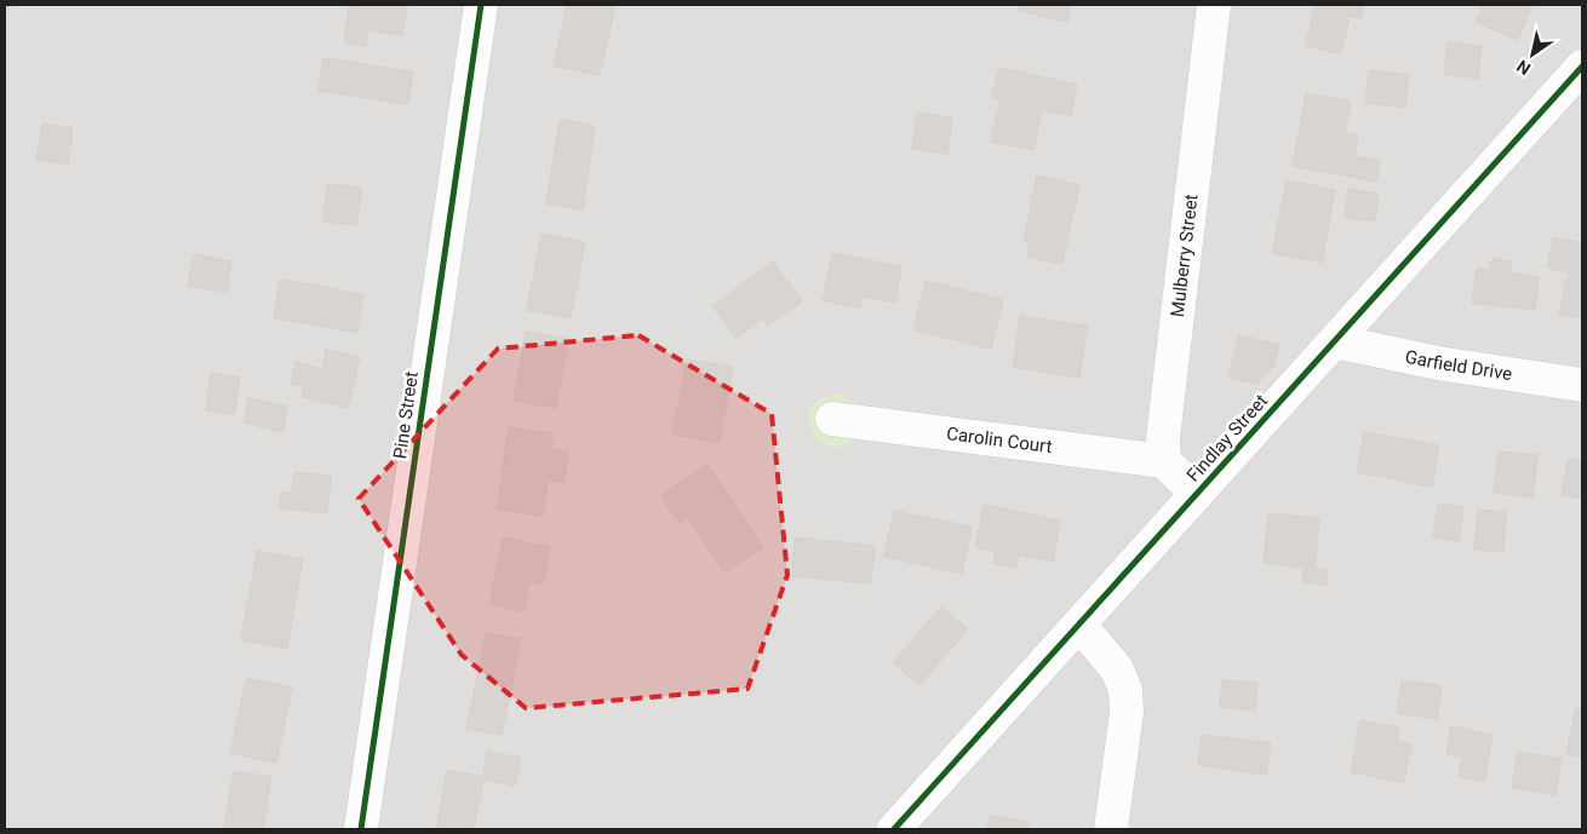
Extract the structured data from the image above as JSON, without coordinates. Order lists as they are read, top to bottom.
{
  "streets": {
    "street": [
      "Mulberry Street",
      "Garfield Drive",
      "Pine Street",
      "Findlay Street",
      "Carolin Court"
    ]
  },
  "crossings": [
    ["Mulberry Street", "Carolin Court"],
    ["Garfield Drive", "Findlay Street"]
  ],
  "north": "bottom left"
}
